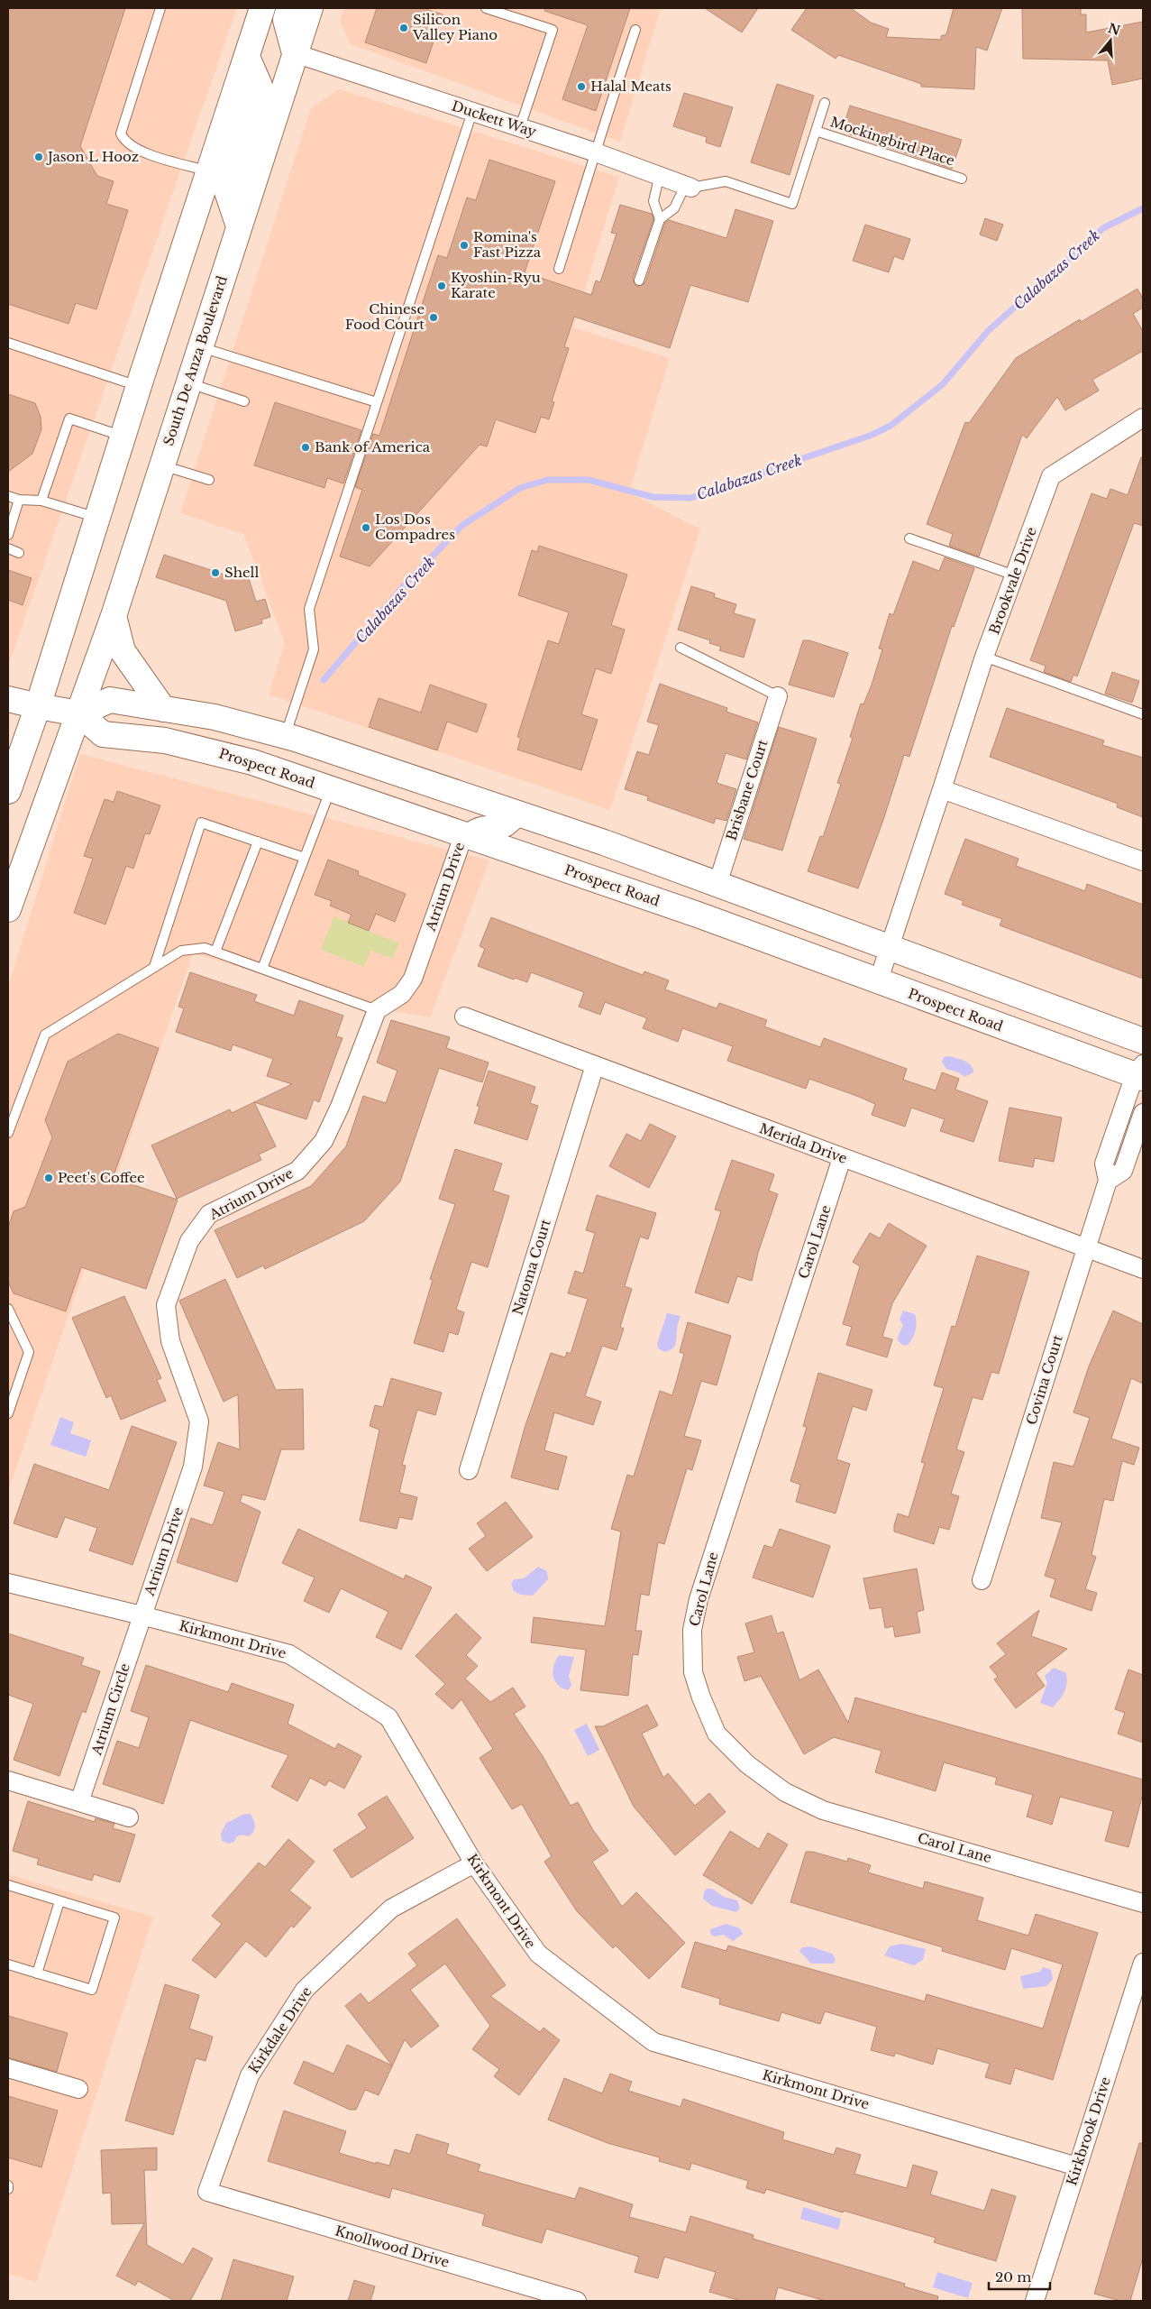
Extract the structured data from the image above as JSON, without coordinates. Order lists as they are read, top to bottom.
{
  "streets": {
    "main road": ["South De Anza Boulevard", "Prospect Road"],
    "street": [
      "Duckett Way",
      "Brookvale Drive",
      "Brisbane Court",
      "Atrium Drive",
      "Merida Drive",
      "Carol Lane",
      "Natoma Court",
      "Covina Court",
      "Kirkmont Drive",
      "Atrium Circle",
      "Kirkdale Drive",
      "Kirkbrook Drive",
      "Knollwood Drive"
    ],
    "lane": ["Mockingbird Place"]
  },
  "crossings": [
    ["Duckett Way", "South De Anza Boulevard"],
    ["South De Anza Boulevard", "Prospect Road"],
    ["Brookvale Drive", "Prospect Road"],
    ["Prospect Road", "Atrium Drive"],
    ["Prospect Road", "Covina Court"],
    ["Atrium Drive", "Kirkmont Drive"],
    ["Atrium Drive", "Atrium Circle"],
    ["Merida Drive", "Carol Lane"],
    ["Merida Drive", "Natoma Court"],
    ["Merida Drive", "Covina Court"],
    ["Kirkmont Drive", "Atrium Circle"],
    ["Kirkmont Drive", "Kirkdale Drive"],
    ["Kirkmont Drive", "Kirkbrook Drive"],
    ["Kirkdale Drive", "Knollwood Drive"]
  ],
  "water": ["Calabazas Creek"],
  "places": [
    "Silicon Valley Piano",
    "Halal Meats",
    "Jason L Hooz",
    "Romina's Fast Pizza",
    "Kyoshin-Ryu Karate",
    "Chinese Food Court",
    "Bank of America",
    "Los Dos Compadres",
    "Shell",
    "Peet's Coffee"
  ],
  "scale_bar": "20 m",
  "north": "top"
}
